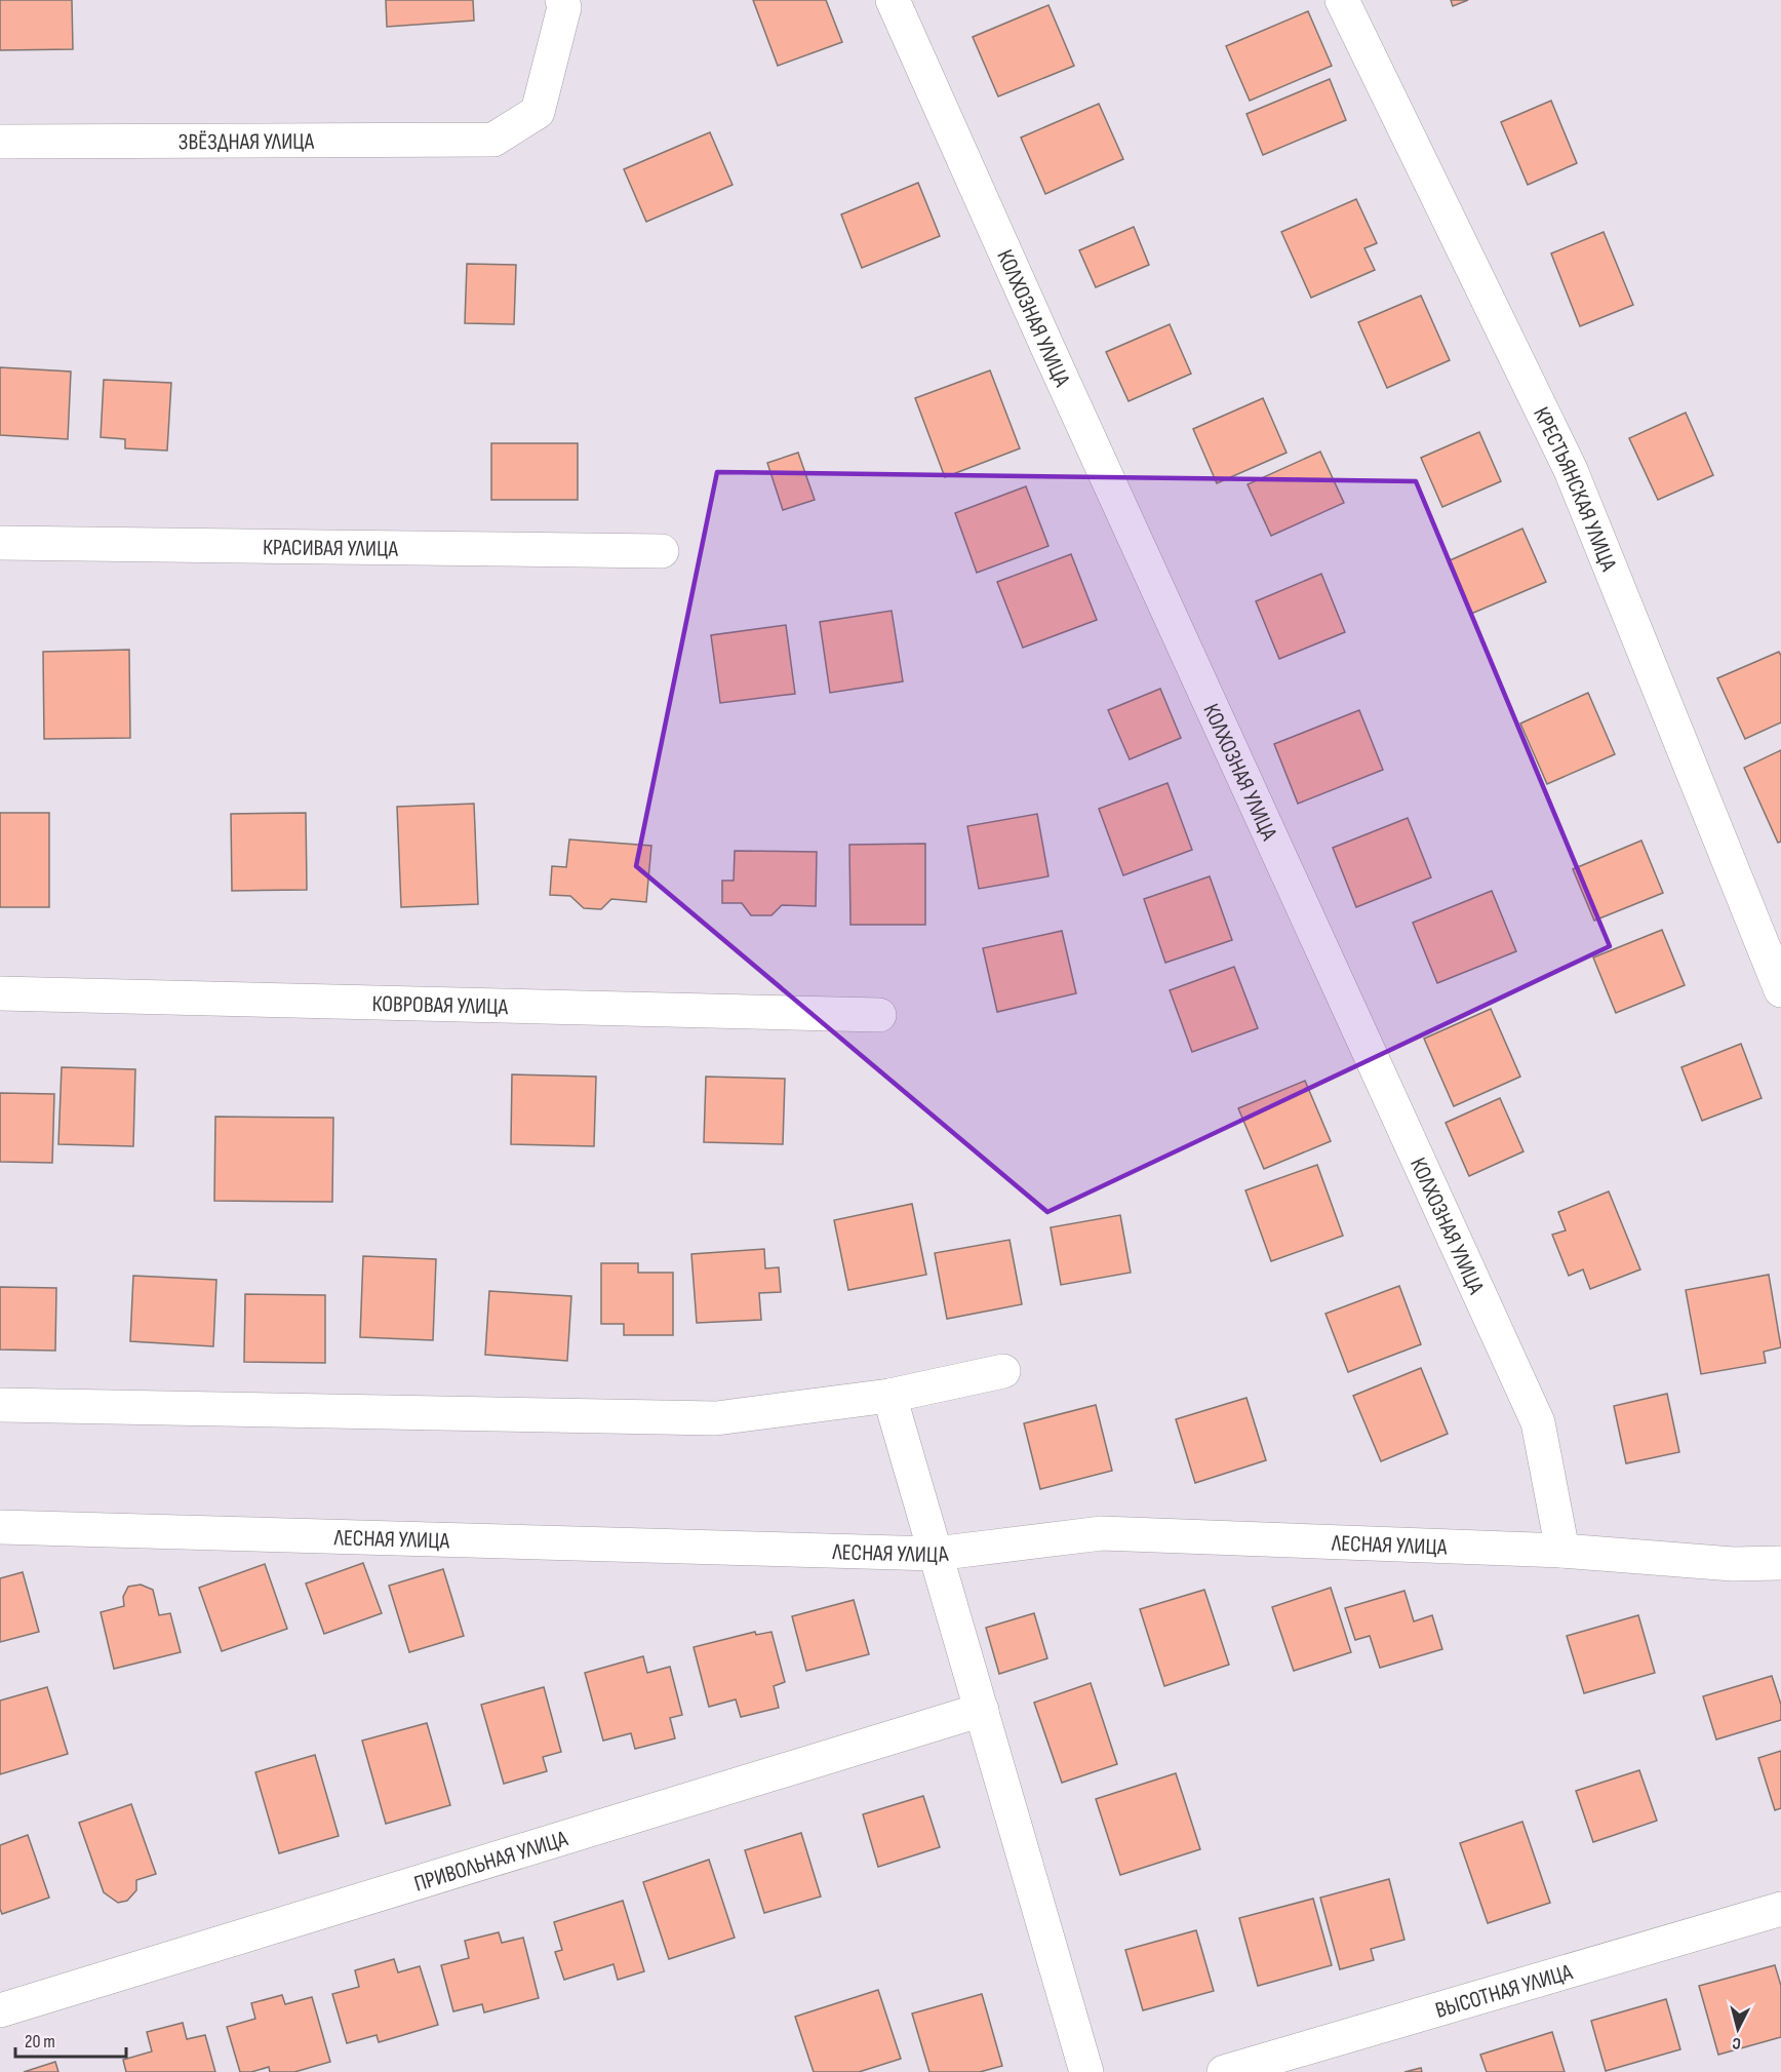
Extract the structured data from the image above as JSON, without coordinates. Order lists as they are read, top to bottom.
{
  "streets": {
    "street": [
      "ЗВЁЗДНАЯ УЛИЦА",
      "КОЛХОЗНАЯ УЛИЦА",
      "КРЕСТЬЯНСКАЯ УЛИЦА",
      "КРАСИВАЯ УЛИЦА",
      "КОВРОВАЯ УЛИЦА",
      "ЛЕСНАЯ УЛИЦА",
      "ПРИВОЛЬНАЯ УЛИЦА",
      "ВЫСОТНАЯ УЛИЦА"
    ]
  },
  "crossings": [
    ["КОЛХОЗНАЯ УЛИЦА", "ЛЕСНАЯ УЛИЦА"]
  ],
  "scale_bar": "20 m",
  "north": "bottom"
}
